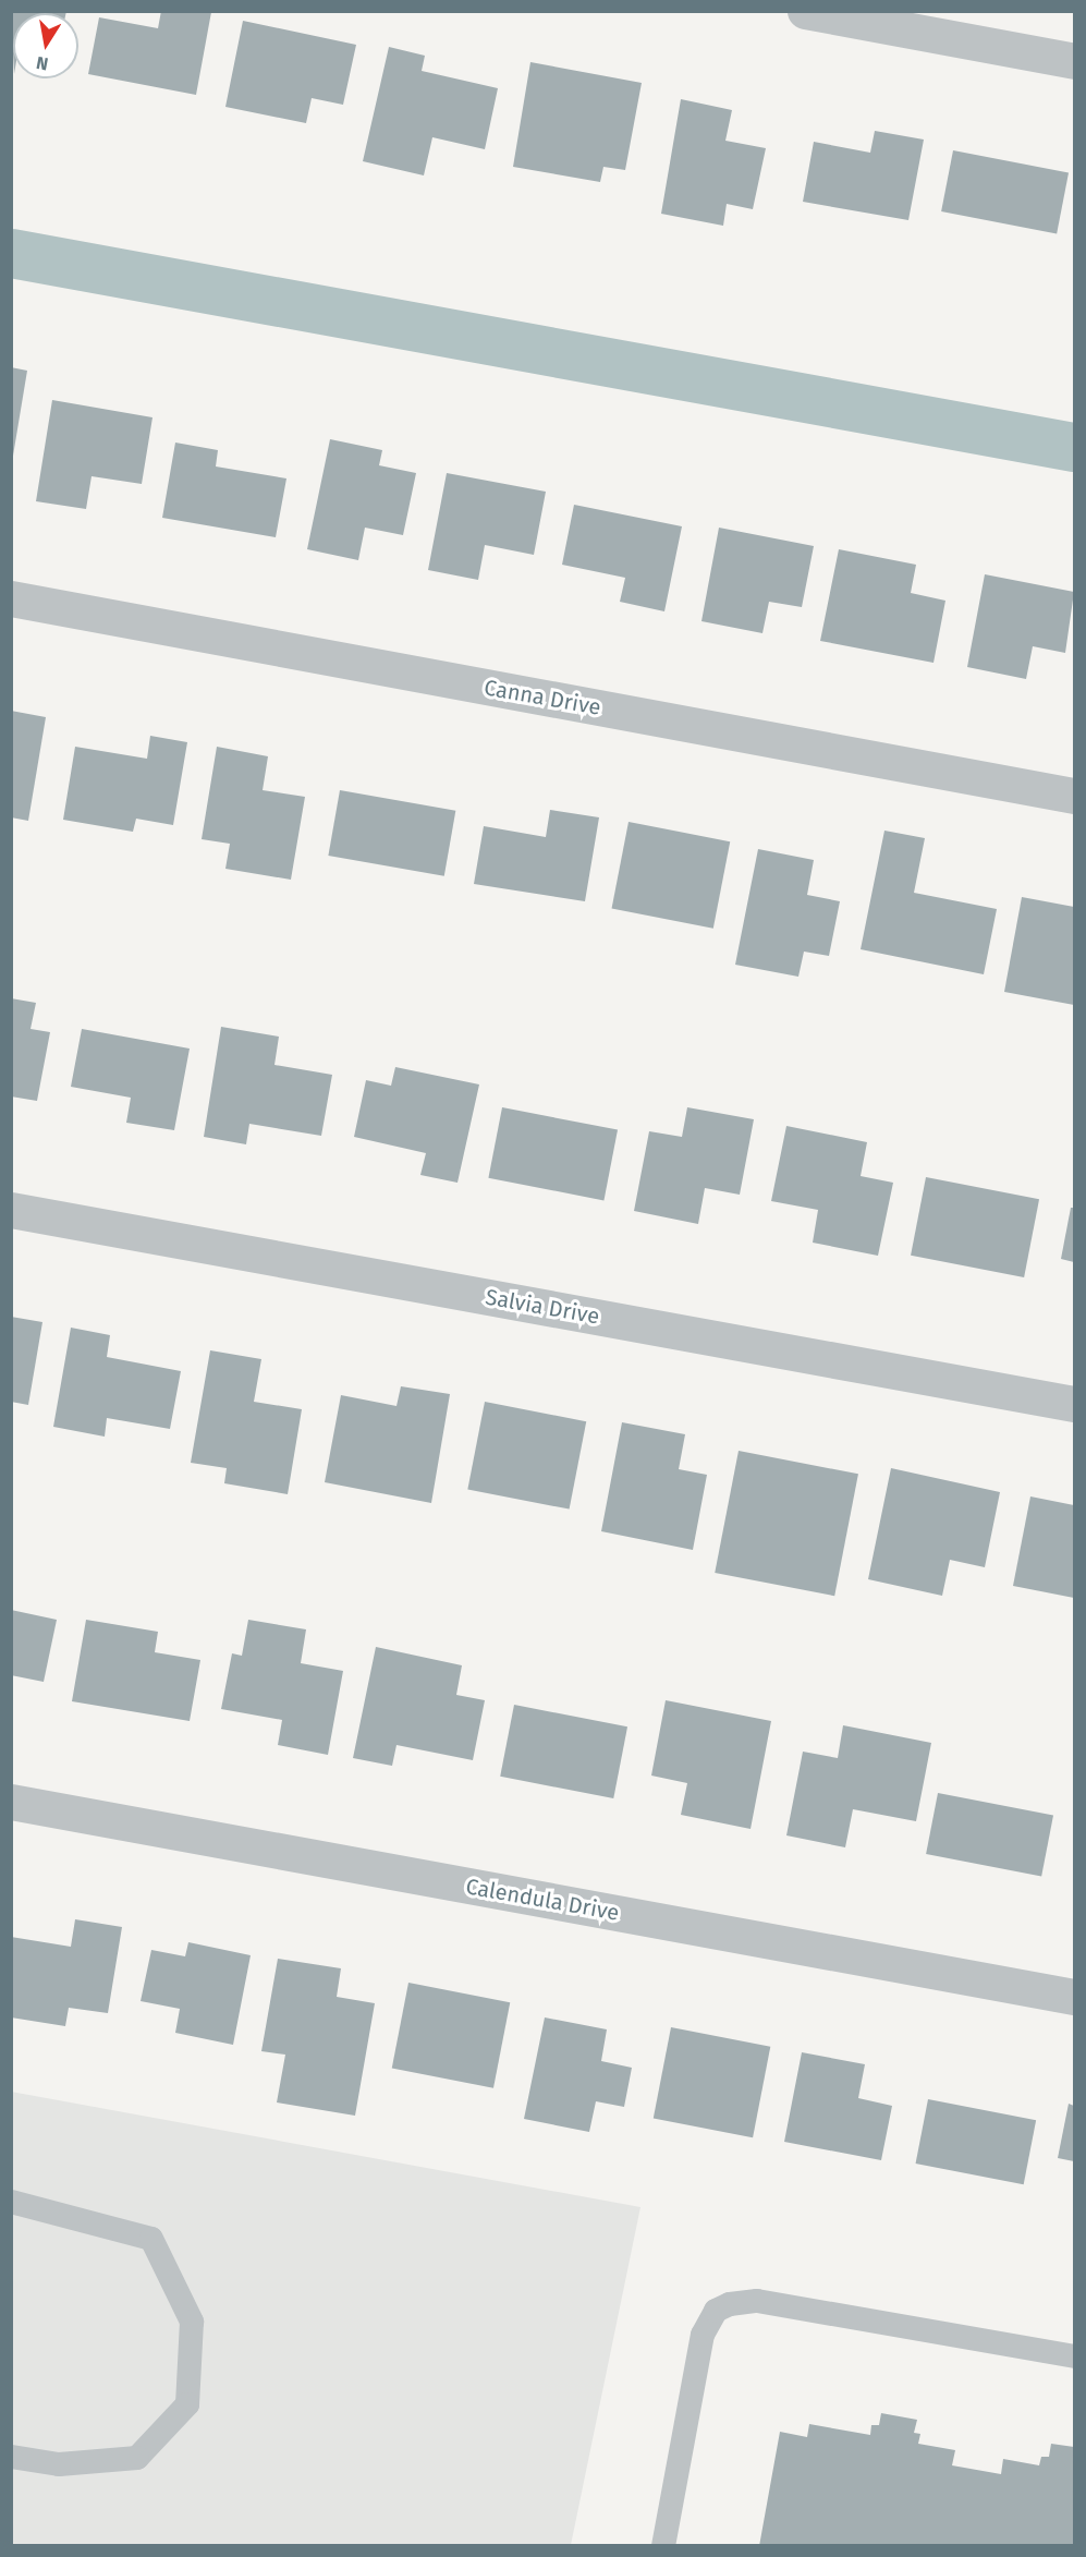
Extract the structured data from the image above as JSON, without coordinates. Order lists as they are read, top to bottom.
{
  "streets": {
    "street": ["Canna Drive", "Salvia Drive", "Calendula Drive"]
  },
  "north": "bottom"
}
